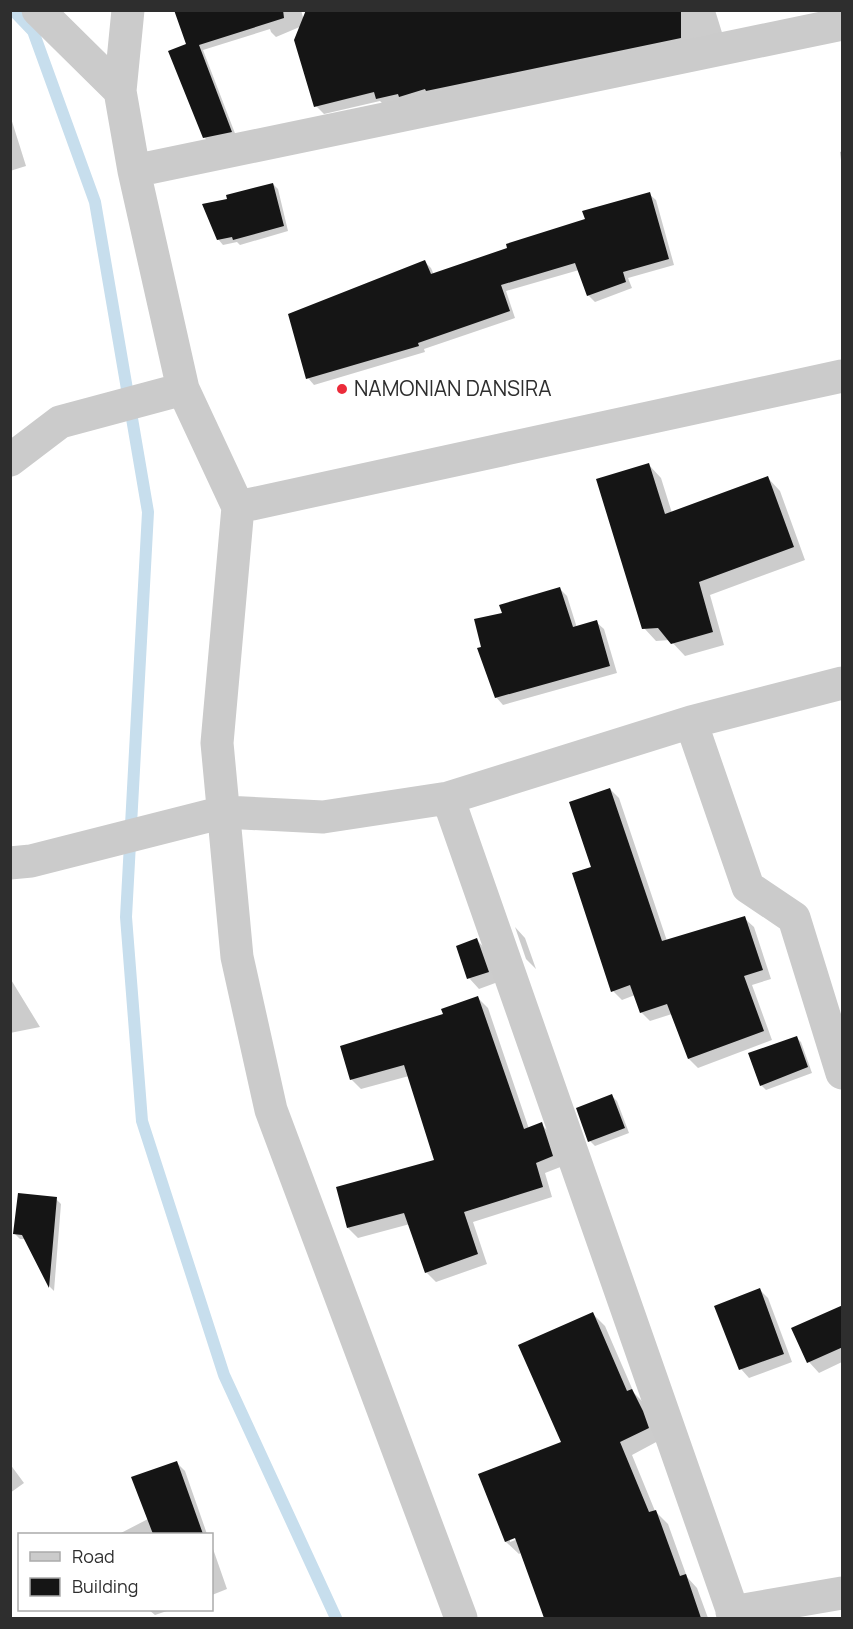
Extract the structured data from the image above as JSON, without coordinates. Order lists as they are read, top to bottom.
{
  "places": ["NAMONIAN DANSIRA"],
  "legend": ["Road", "Building"]
}
